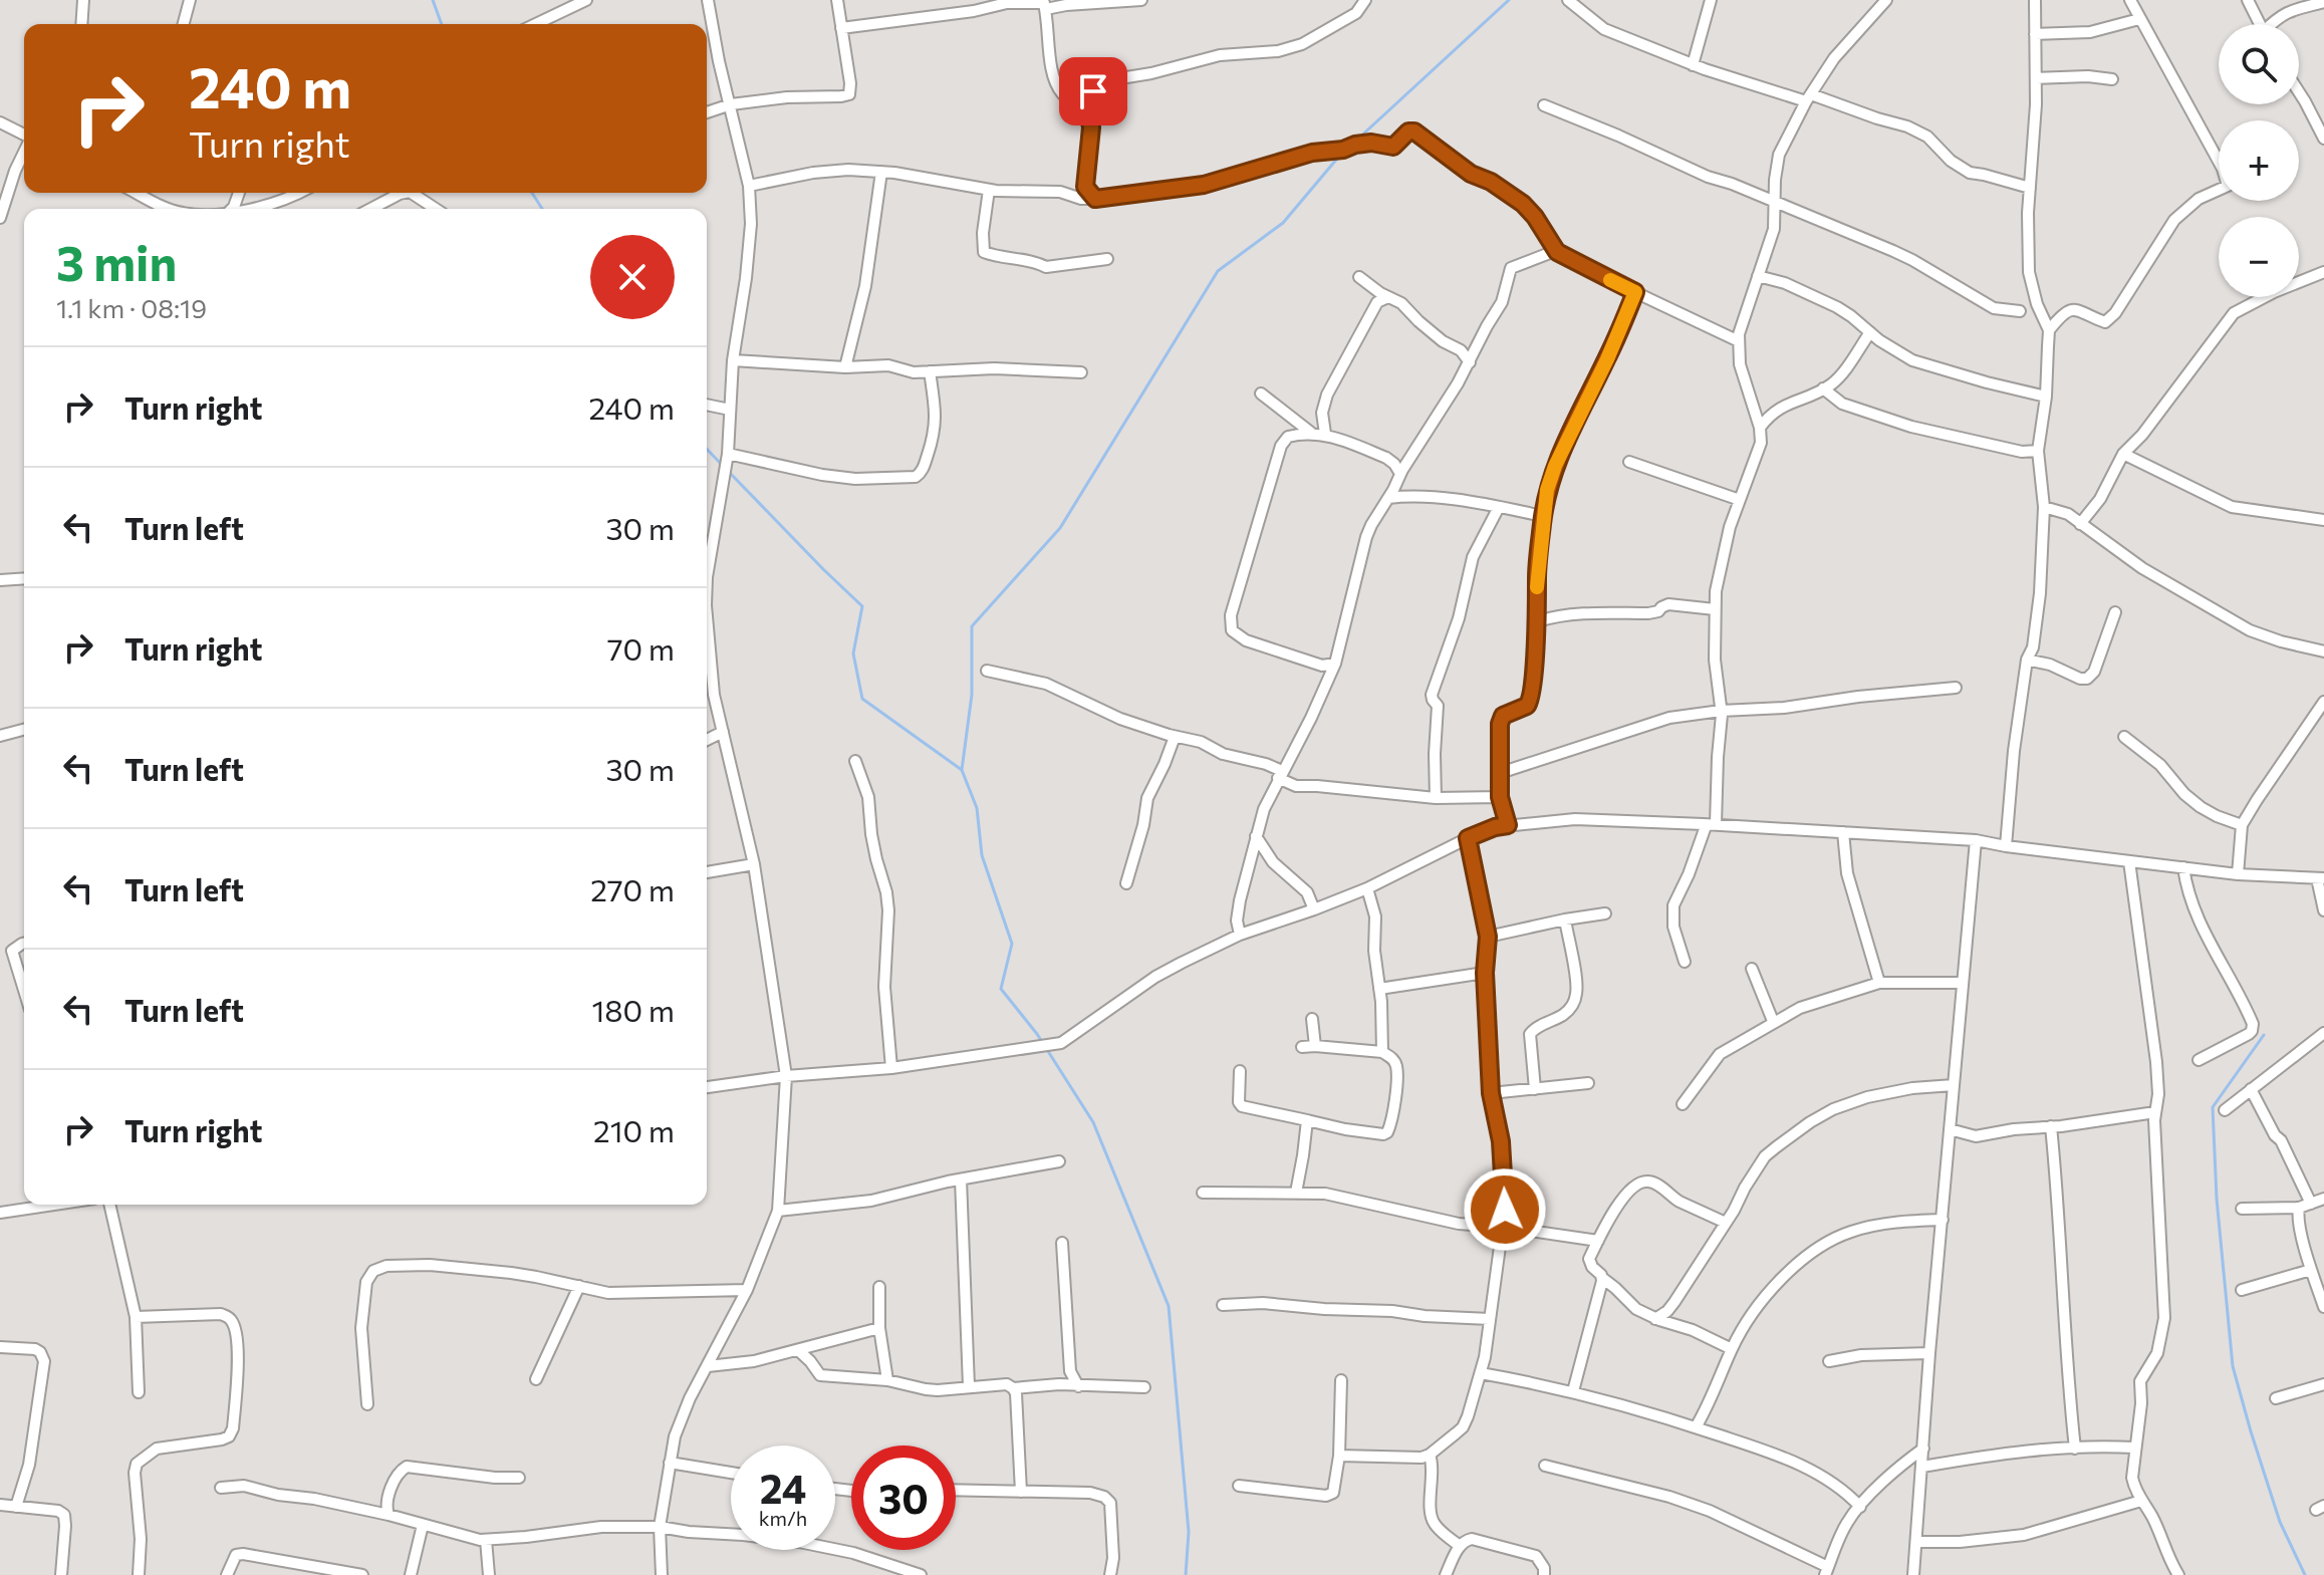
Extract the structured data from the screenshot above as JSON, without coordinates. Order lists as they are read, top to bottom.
{
  "page": {
    "map_buttons": ["+", "−"],
    "turn": ["240 m", "Turn right"],
    "heading": ["3 min", "1.1 km · 08:19"],
    "list": [
      {
        "name": "Turn right",
        "value": "240 m"
      },
      {
        "name": "Turn left",
        "value": "30 m"
      },
      {
        "name": "Turn right",
        "value": "70 m"
      },
      {
        "name": "Turn left",
        "value": "30 m"
      },
      {
        "name": "Turn left",
        "value": "270 m"
      },
      {
        "name": "Turn left",
        "value": "180 m"
      },
      {
        "name": "Turn right",
        "value": "210 m"
      }
    ],
    "speed": "24 km/h",
    "limit": "30"
  }
}
